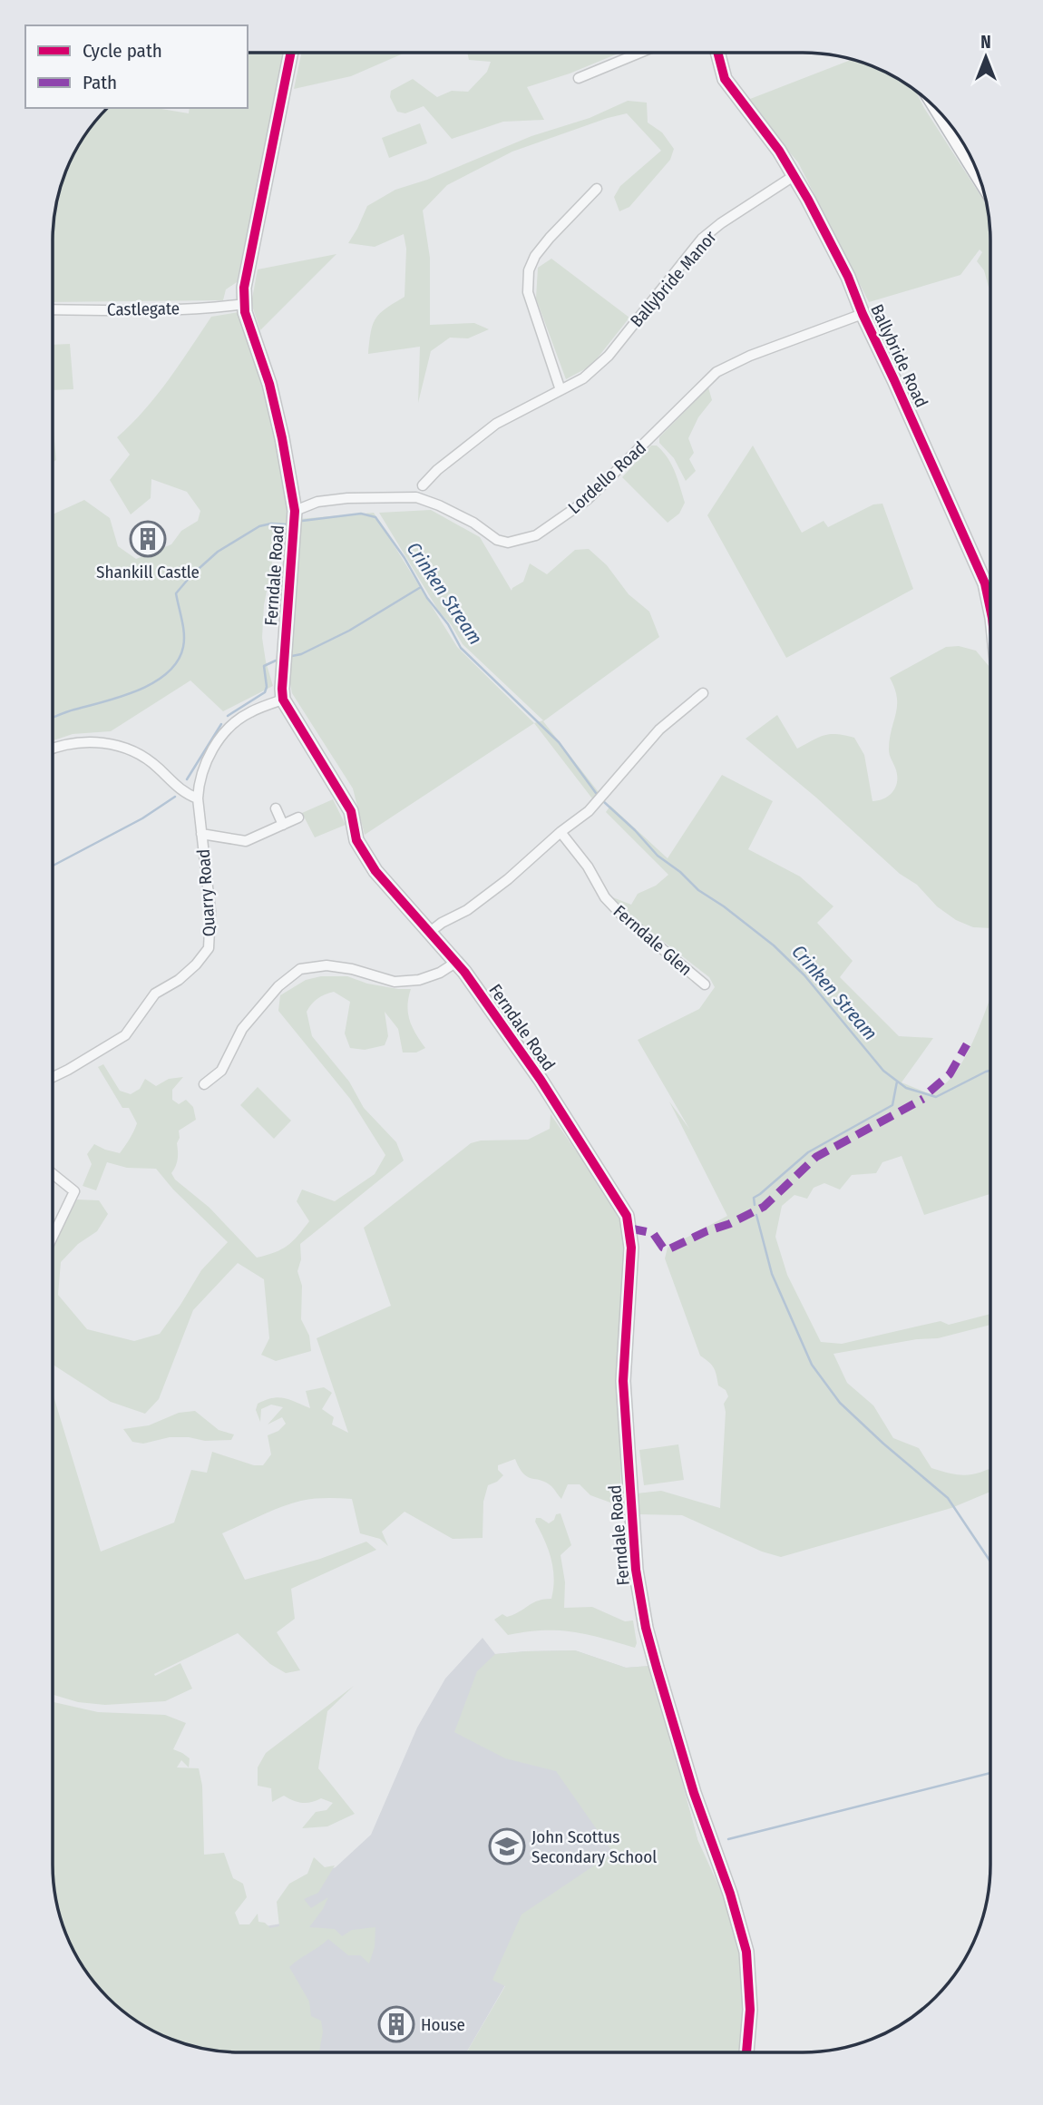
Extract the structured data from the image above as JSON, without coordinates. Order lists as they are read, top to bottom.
{
  "streets": {
    "street": [
      "Ballybride Manor",
      "Castlegate",
      "Ballybride Road",
      "Lordello Road",
      "Ferndale Road",
      "Quarry Road",
      "Ferndale Glen"
    ]
  },
  "crossings": [
    ["Ballybride Manor", "Ballybride Road"],
    ["Castlegate", "Ferndale Road"],
    ["Ballybride Road", "Lordello Road"],
    ["Lordello Road", "Ferndale Road"],
    ["Ferndale Road", "Quarry Road"]
  ],
  "water": ["Crinken Stream"],
  "places": {
    "building": ["Shankill Castle", "House"],
    "school or university": ["John Scottus Secondary School"]
  },
  "legend": ["Cycle path", "Path"],
  "north": "top"
}
